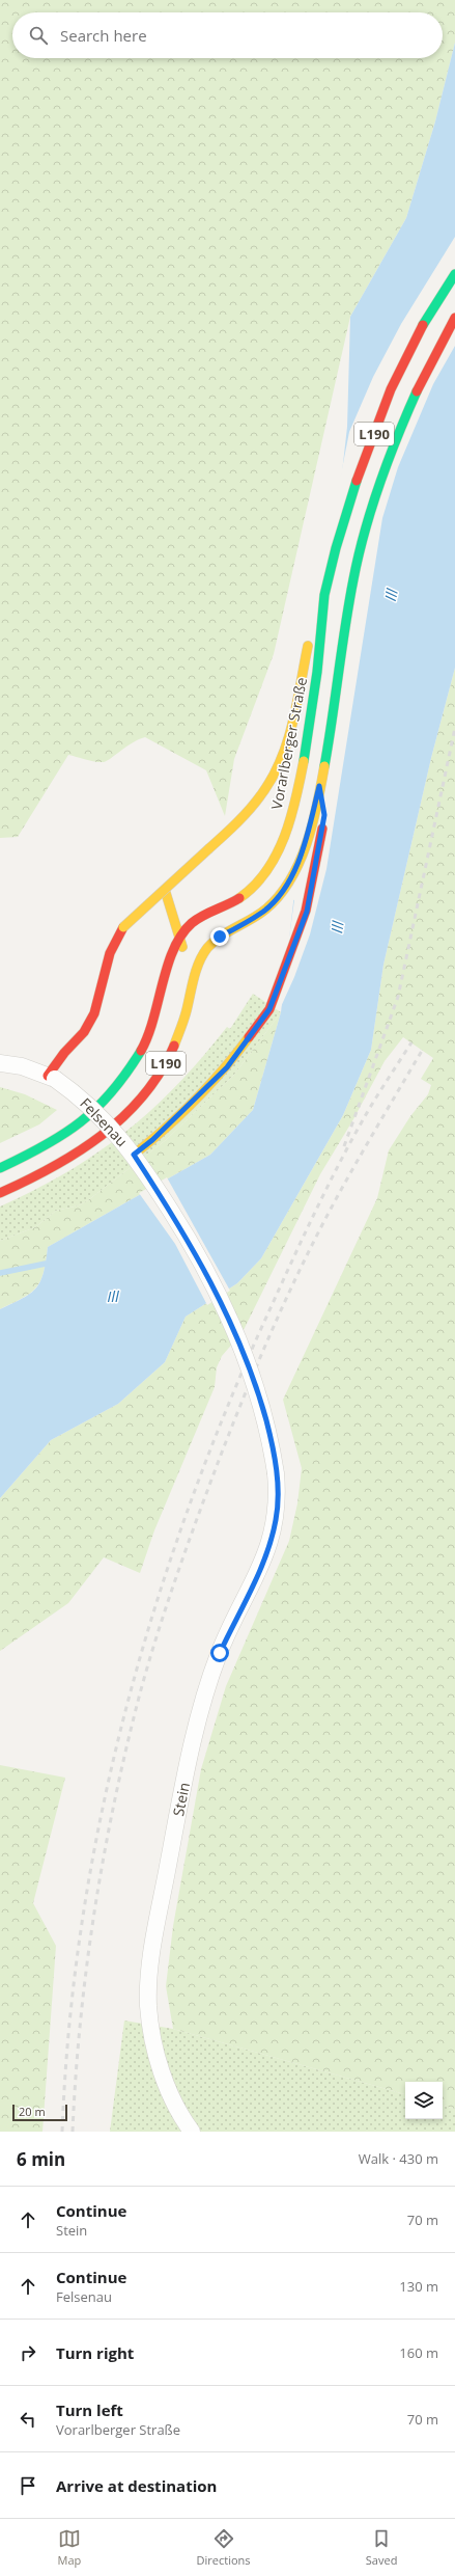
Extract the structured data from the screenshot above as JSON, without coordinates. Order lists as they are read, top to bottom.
{
  "streets": {
    "main road": ["L190", "Vorarlberger Straße"],
    "street": ["Felsenau", "Stein"]
  },
  "crossings": [
    ["Felsenau", "Stein"]
  ],
  "water": ["Ill"],
  "scale_bar": "20 m",
  "page": {
    "search": "Search here",
    "scale": "20 m",
    "heading": ["6 min", "Walk · 430 m"],
    "list": [
      ["Continue", "Stein", "70 m"],
      ["Continue", "Felsenau", "130 m"],
      ["Turn right", "160 m"],
      ["Turn left", "Vorarlberger Straße", "70 m"],
      "Arrive at destination"
    ],
    "nav": ["Map", "Directions", "Saved"]
  }
}
